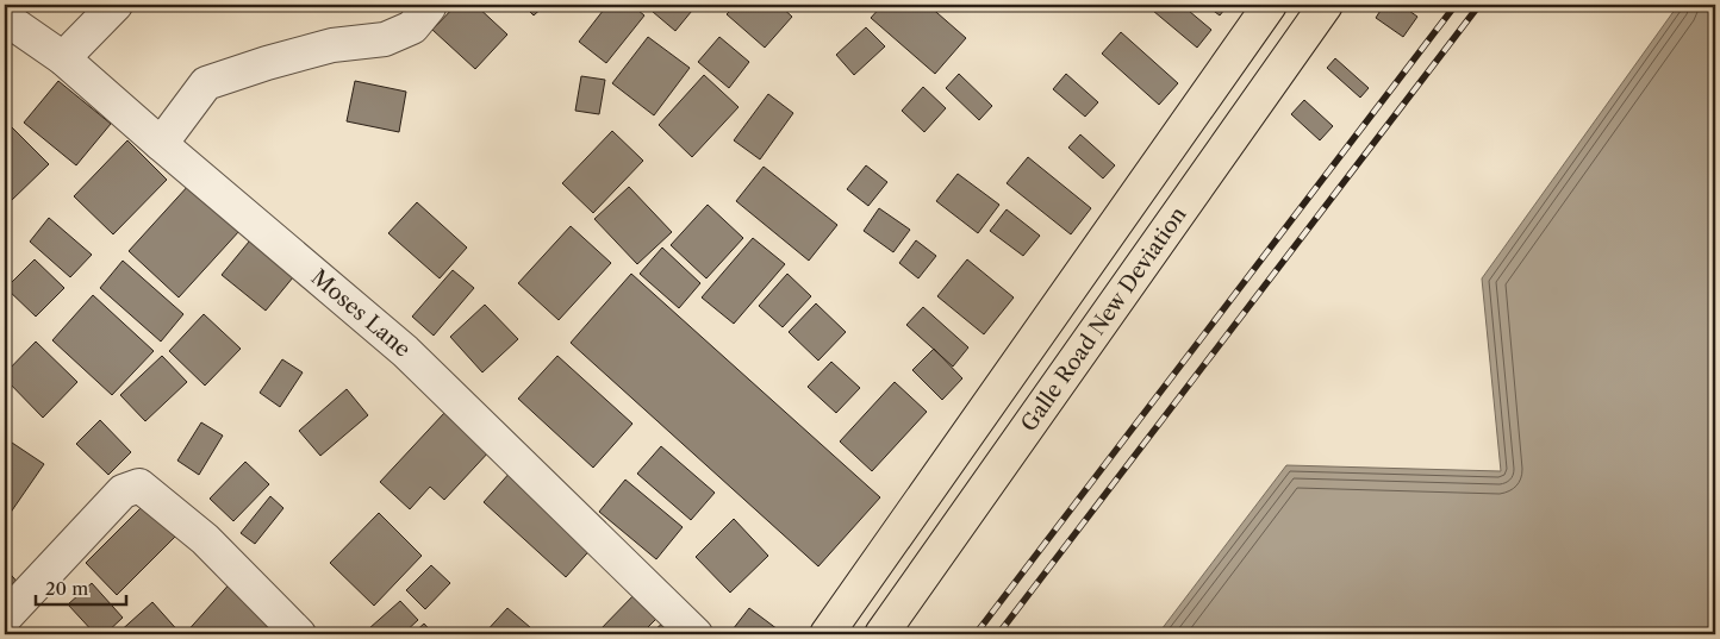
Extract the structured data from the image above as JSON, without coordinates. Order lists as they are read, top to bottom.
{
  "streets": {
    "main road": ["Galle Road New Deviation"],
    "street": ["Moses Lane"]
  },
  "scale_bar": "20 m"
}
